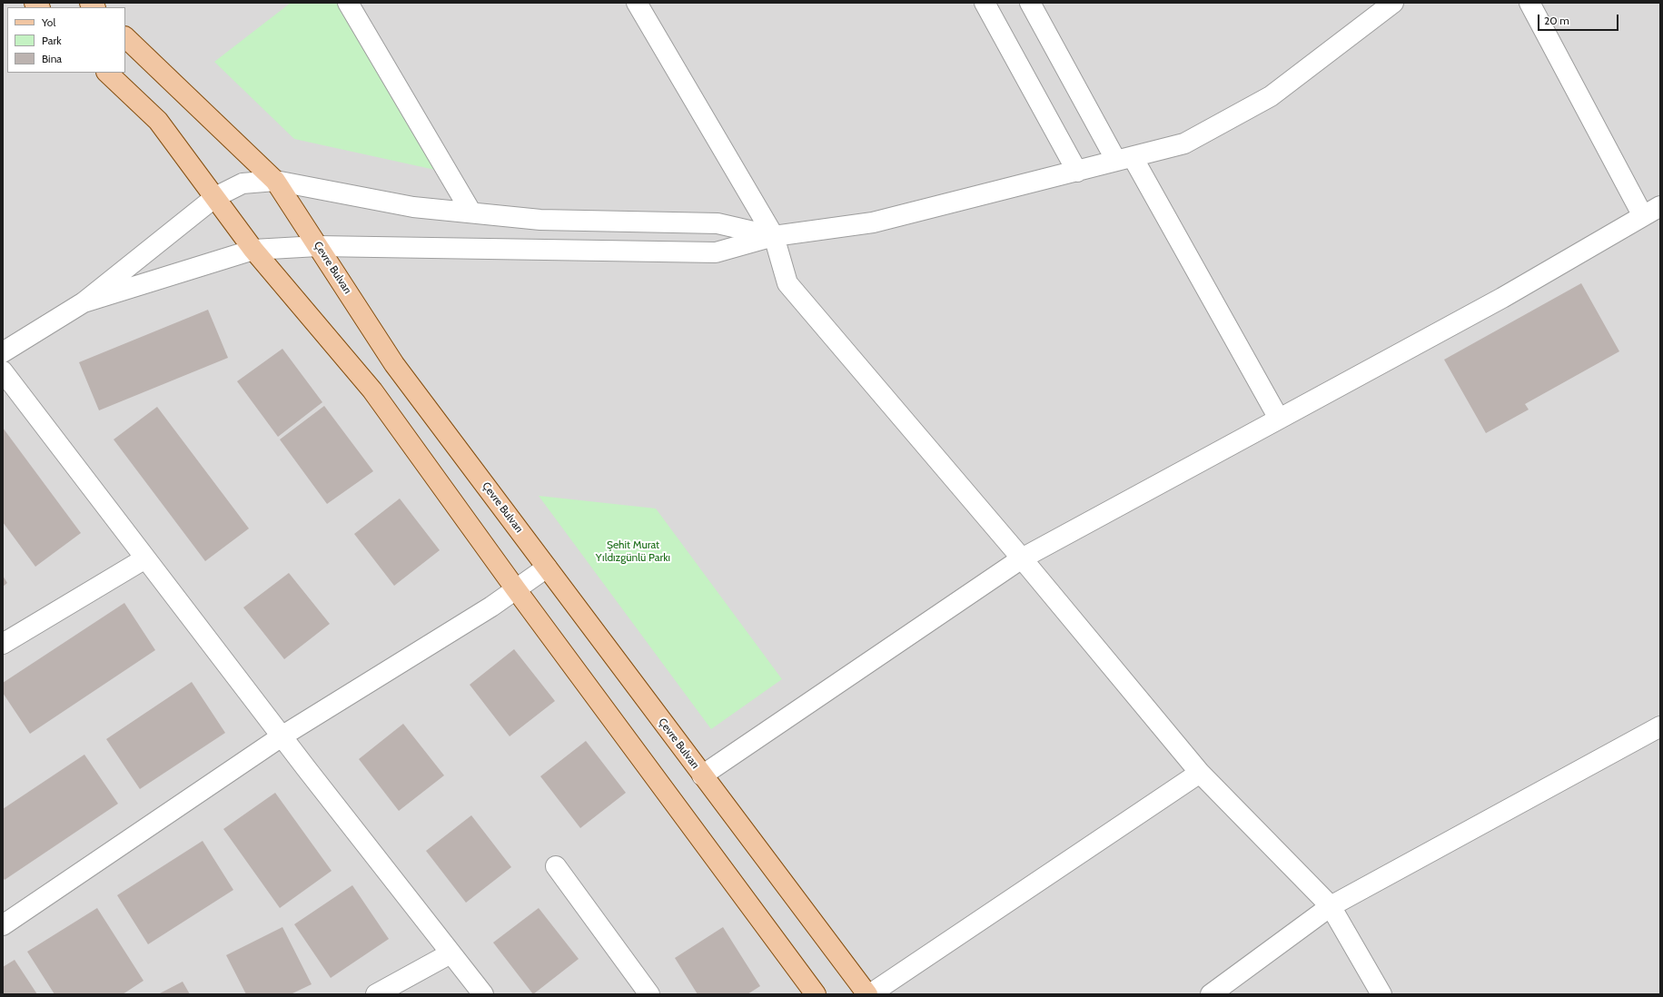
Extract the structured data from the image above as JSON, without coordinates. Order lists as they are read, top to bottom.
{
  "streets": {
    "main road": ["Çevre Bulvarı"]
  },
  "parks": ["Şehit Murat Yıldızgünlü Parkı"],
  "legend": ["Yol", "Park", "Bina"],
  "scale_bar": "20 m"
}
